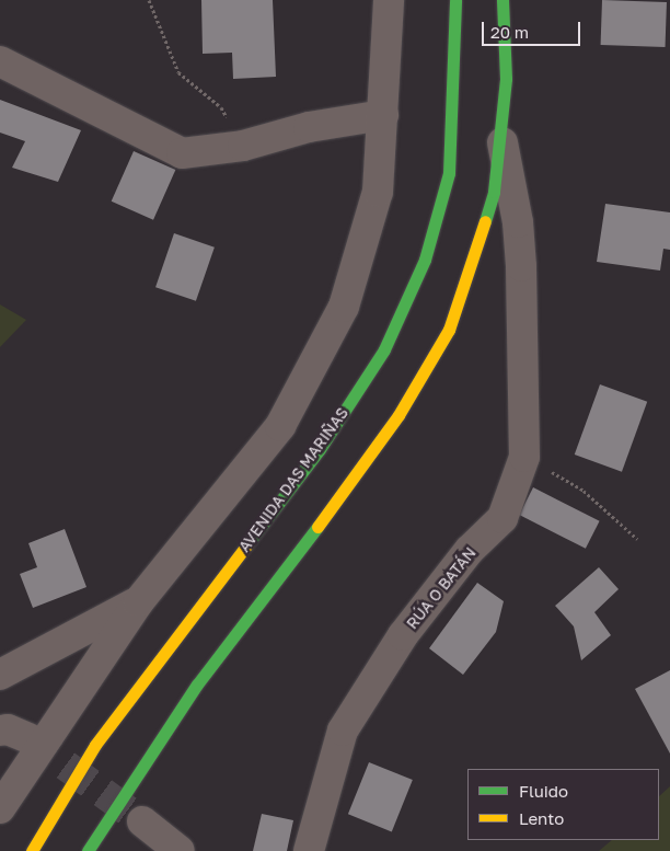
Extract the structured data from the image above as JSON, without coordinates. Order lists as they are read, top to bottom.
{
  "streets": {
    "highway": ["AVENIDA DAS MARIÑAS"],
    "street": ["RÚA O BATÁN"]
  },
  "legend": ["Fluido", "Lento"],
  "scale_bar": "20 m"
}
